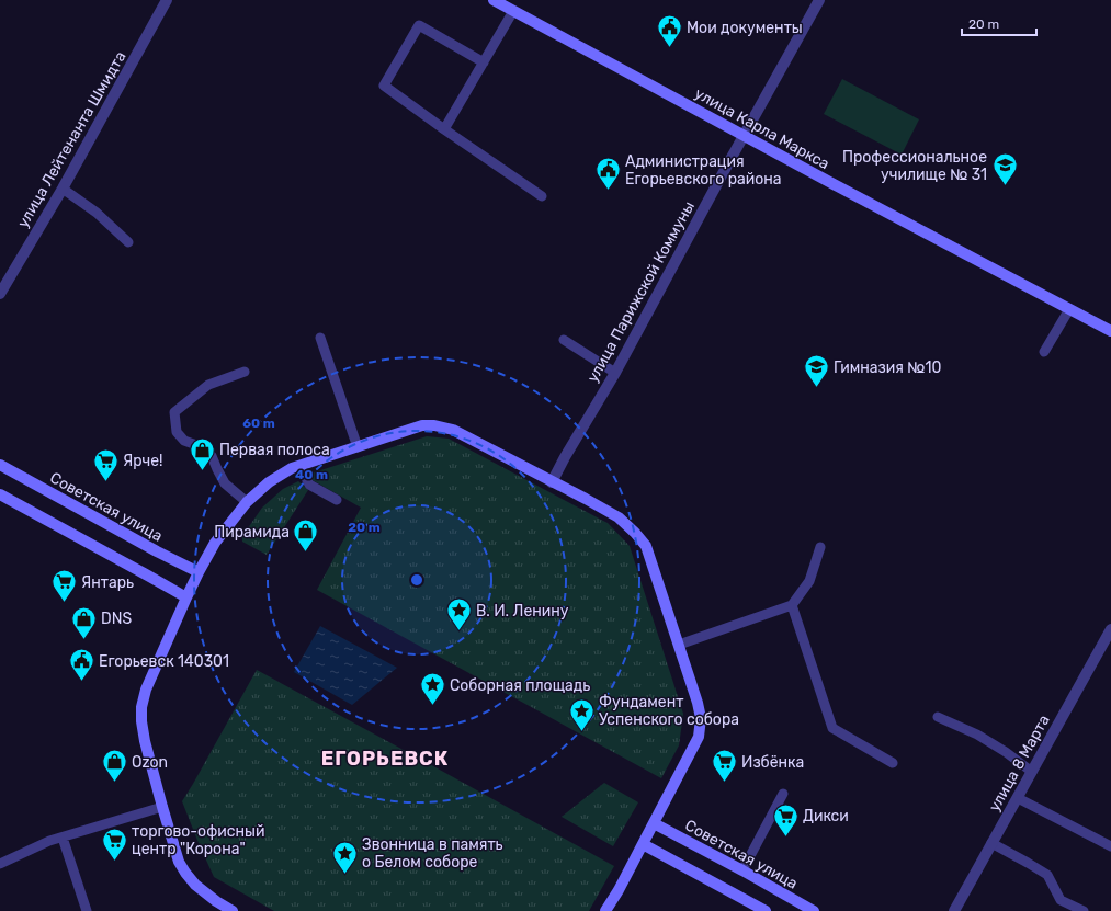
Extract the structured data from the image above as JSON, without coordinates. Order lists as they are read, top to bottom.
{
  "streets": {
    "main road": ["улица Карла Маркса", "Советская улица"],
    "street": ["улица Лейтенанта Шмидта", "улица Парижской Коммуны", "улица 8 Марта"]
  },
  "crossings": [
    ["улица Карла Маркса", "улица Парижской Коммуны"]
  ],
  "districts": ["ЕГОРЬЕВСК"],
  "places": {
    "public building": ["Мои документы", "Администрация Егорьевского района", "Егорьевск 140301"],
    "school or university": ["Профессиональное училище № 31", "Гимназия №10"],
    "shop": [
      "Первая полоса",
      "Пирамида",
      "DNS",
      "Ozon"
    ],
    "supermarket": [
      "Ярче!",
      "Янтарь",
      "Избёнка",
      "Дикси",
      "торгово-офисный центр \"Корона\""
    ],
    "place": [
      "В. И. Ленину",
      "Соборная площадь",
      "Фундамент Успенского собора",
      "Звонница в память о Белом соборе"
    ]
  },
  "scale_bar": "20 m",
  "rings": ["60 m", "40 m", "20 m"]
}
